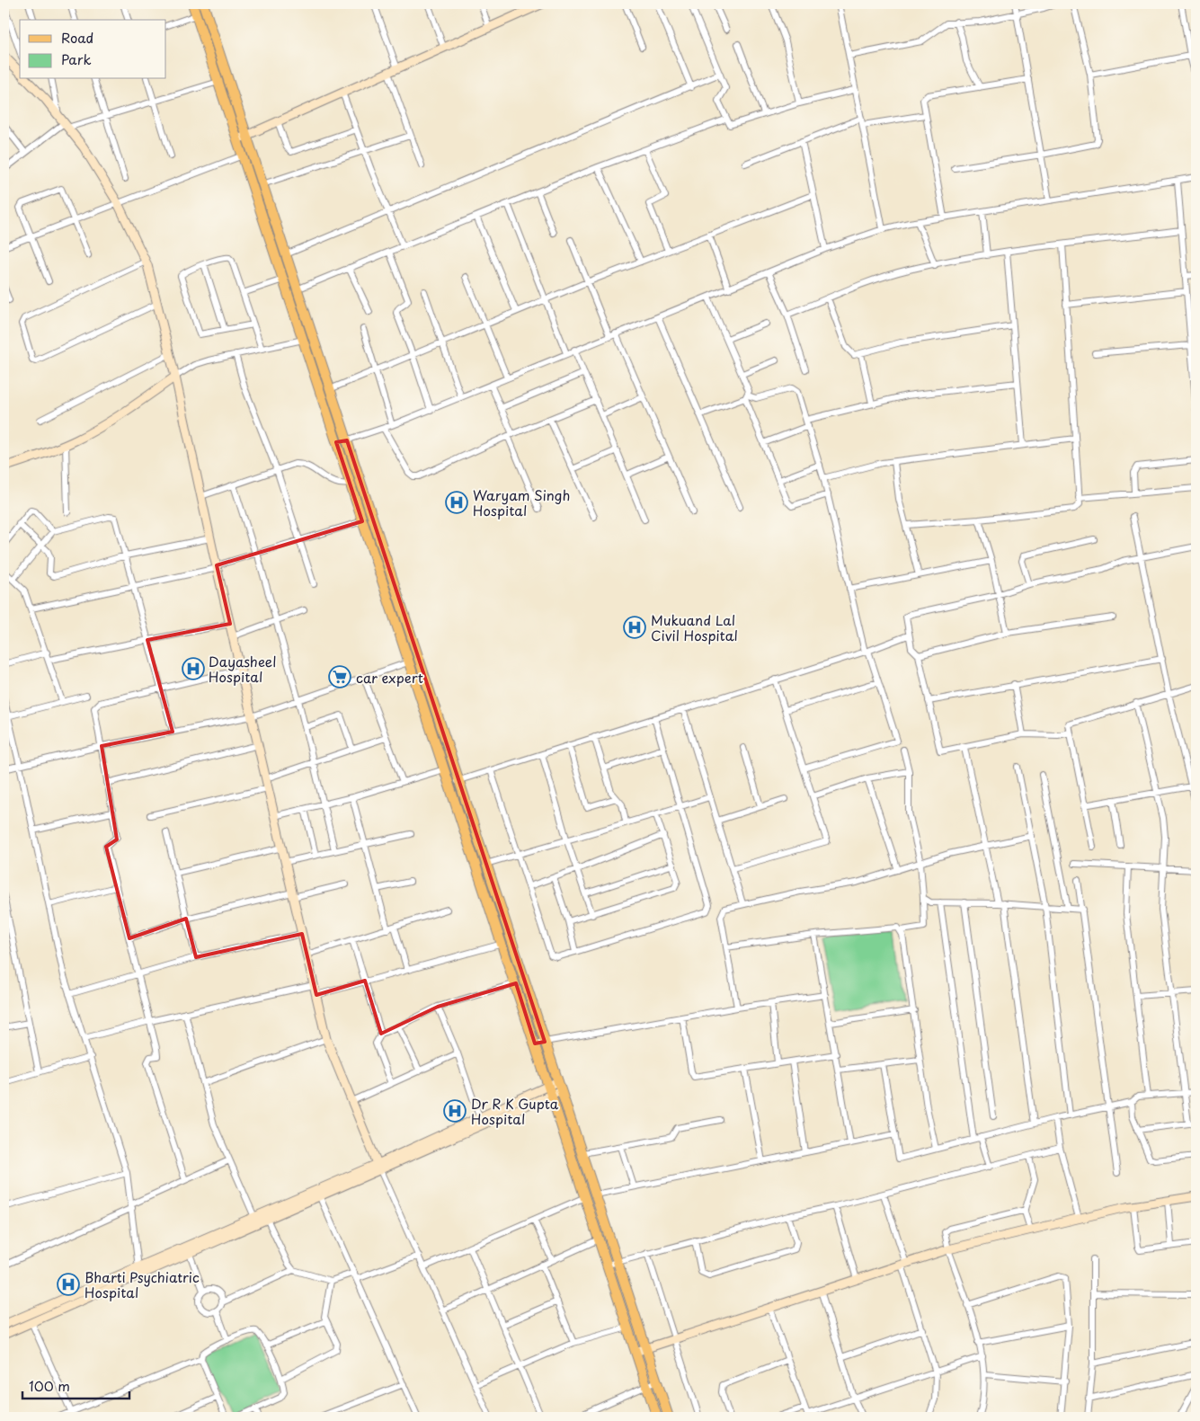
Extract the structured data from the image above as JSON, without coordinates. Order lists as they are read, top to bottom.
{
  "places": {
    "hospital": [
      "Waryam Singh Hospital",
      "Mukuand Lal Civil Hospital",
      "Dayasheel Hospital",
      "Dr R K Gupta Hospital",
      "Bharti Psychiatric Hospital"
    ],
    "supermarket": ["car expert"]
  },
  "legend": ["Road", "Park"],
  "scale_bar": "100 m"
}
